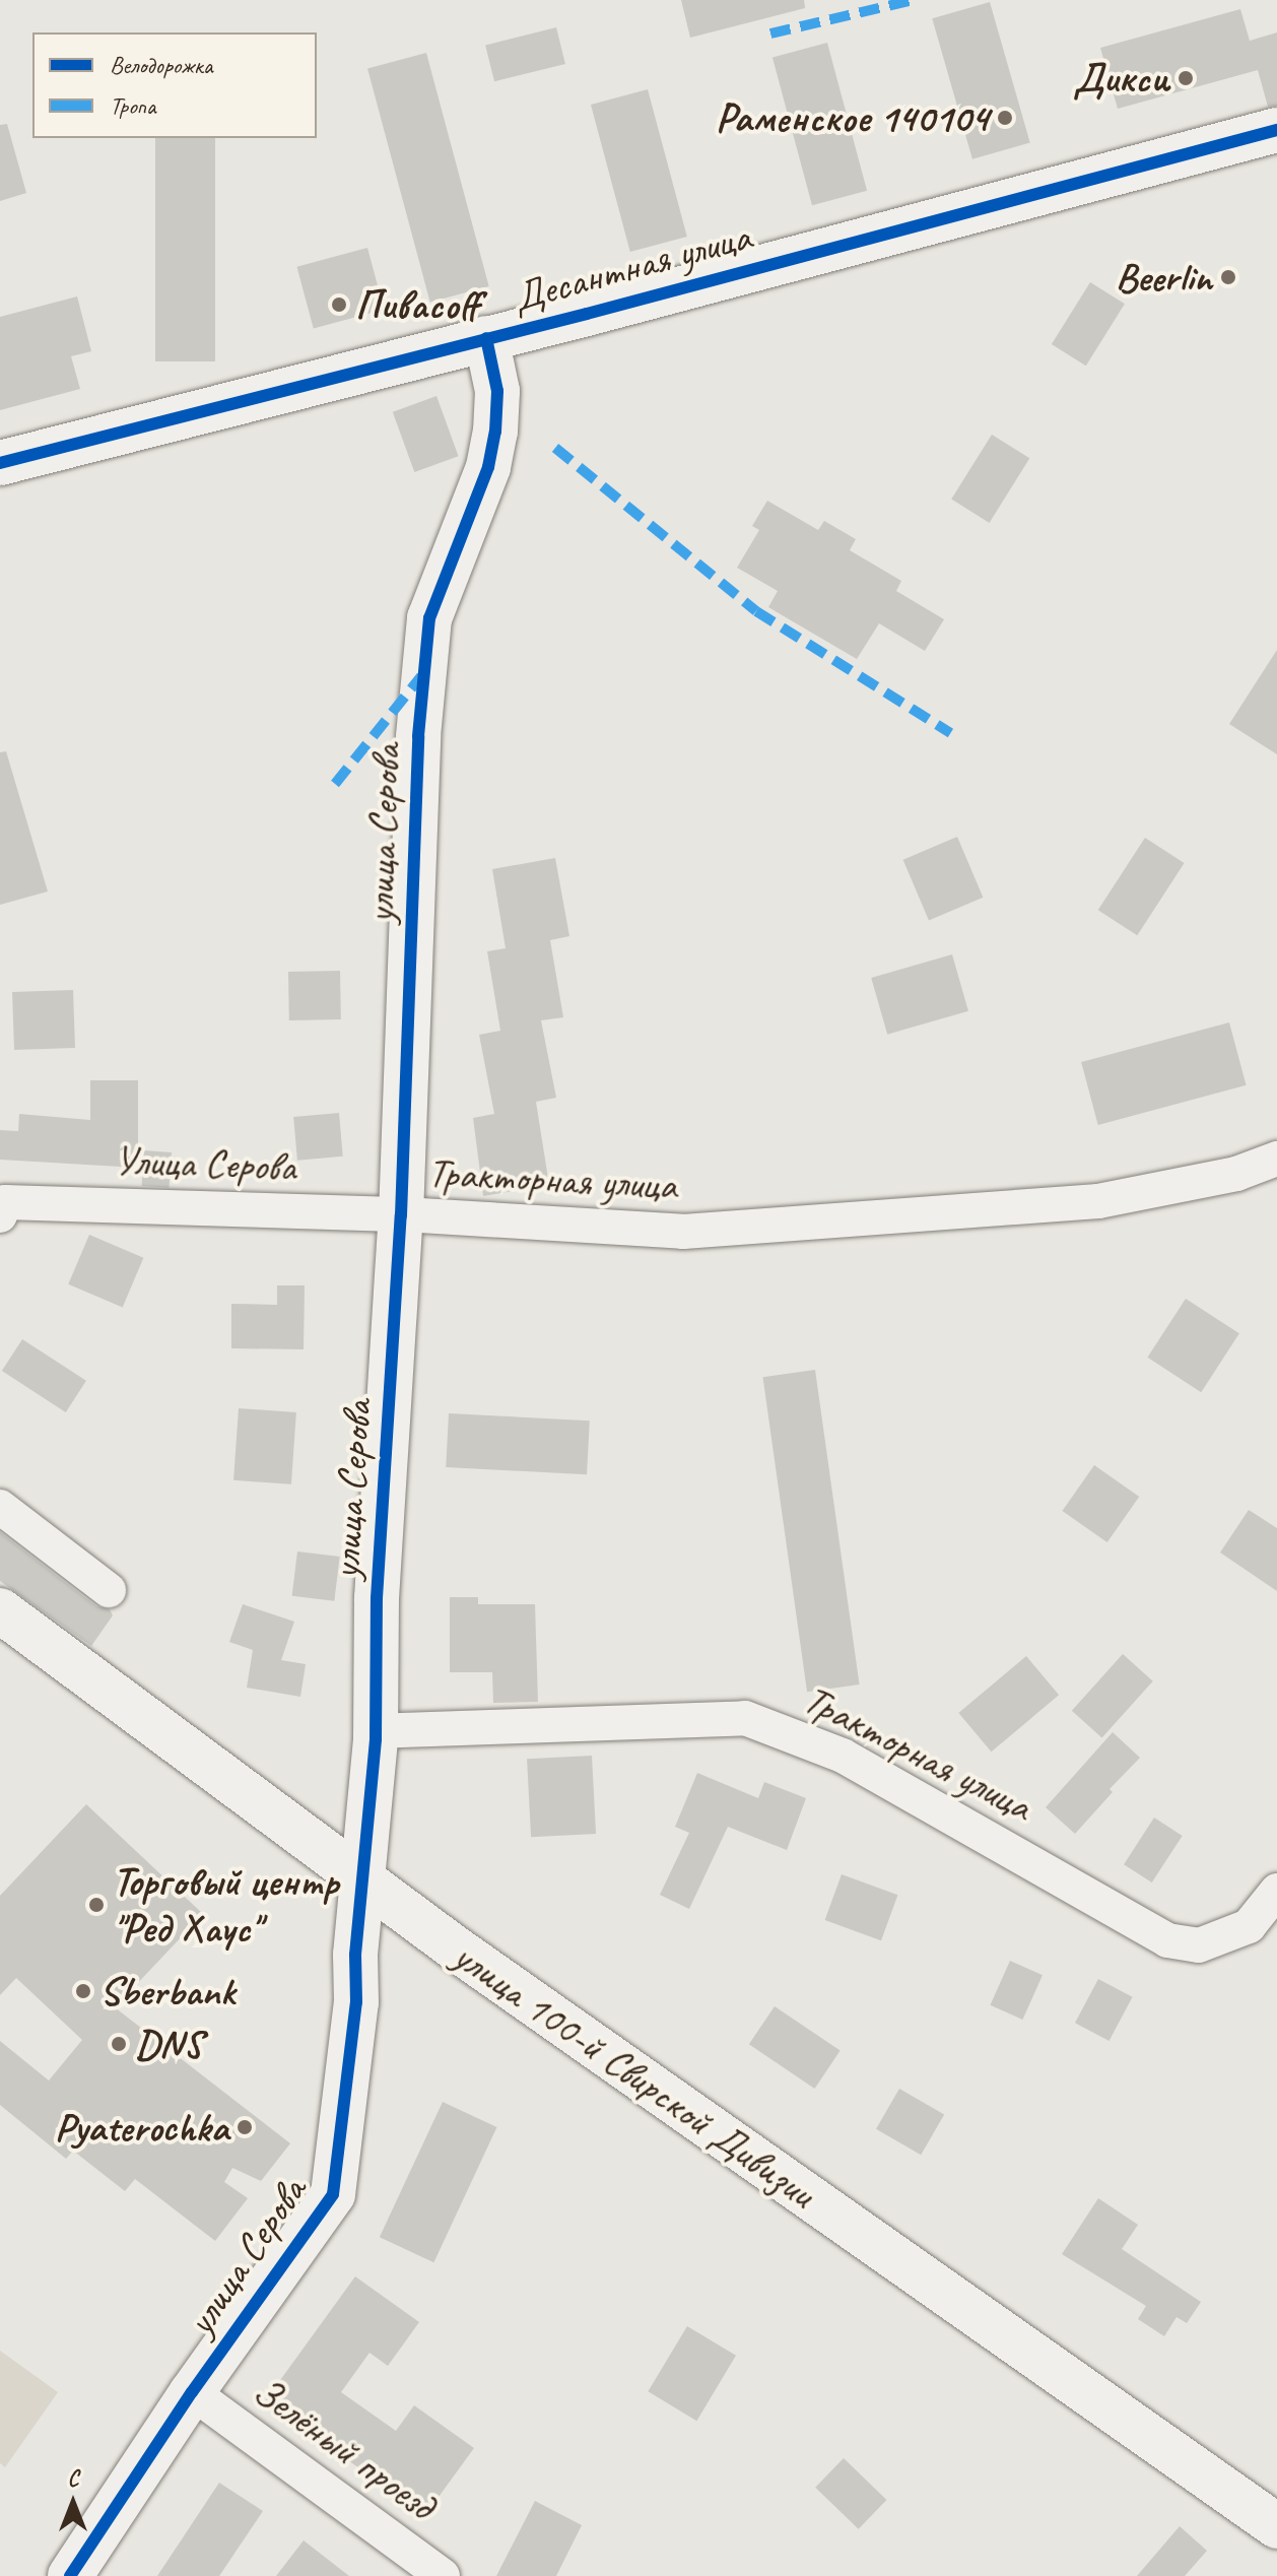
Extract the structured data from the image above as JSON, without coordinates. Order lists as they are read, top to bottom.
{
  "streets": {
    "street": [
      "Десантная улица",
      "улица Серова",
      "Улица Серова",
      "Тракторная улица",
      "улица 100-й Свирской Дивизии",
      "Зелёный проезд"
    ]
  },
  "crossings": [
    ["Десантная улица", "улица Серова"],
    ["улица Серова", "Улица Серова"],
    ["улица Серова", "Тракторная улица"],
    ["улица Серова", "улица 100-й Свирской Дивизии"],
    ["улица Серова", "Зелёный проезд"],
    ["Улица Серова", "Тракторная улица"]
  ],
  "places": [
    "Дикси",
    "Раменское 140104",
    "Beerlin",
    "Пивасоff",
    "Торговый центр \"Ред Хаус\"",
    "Sberbank",
    "DNS",
    "Pyaterochka"
  ],
  "legend": ["Велодорожка", "Тропа"],
  "north": "top"
}
